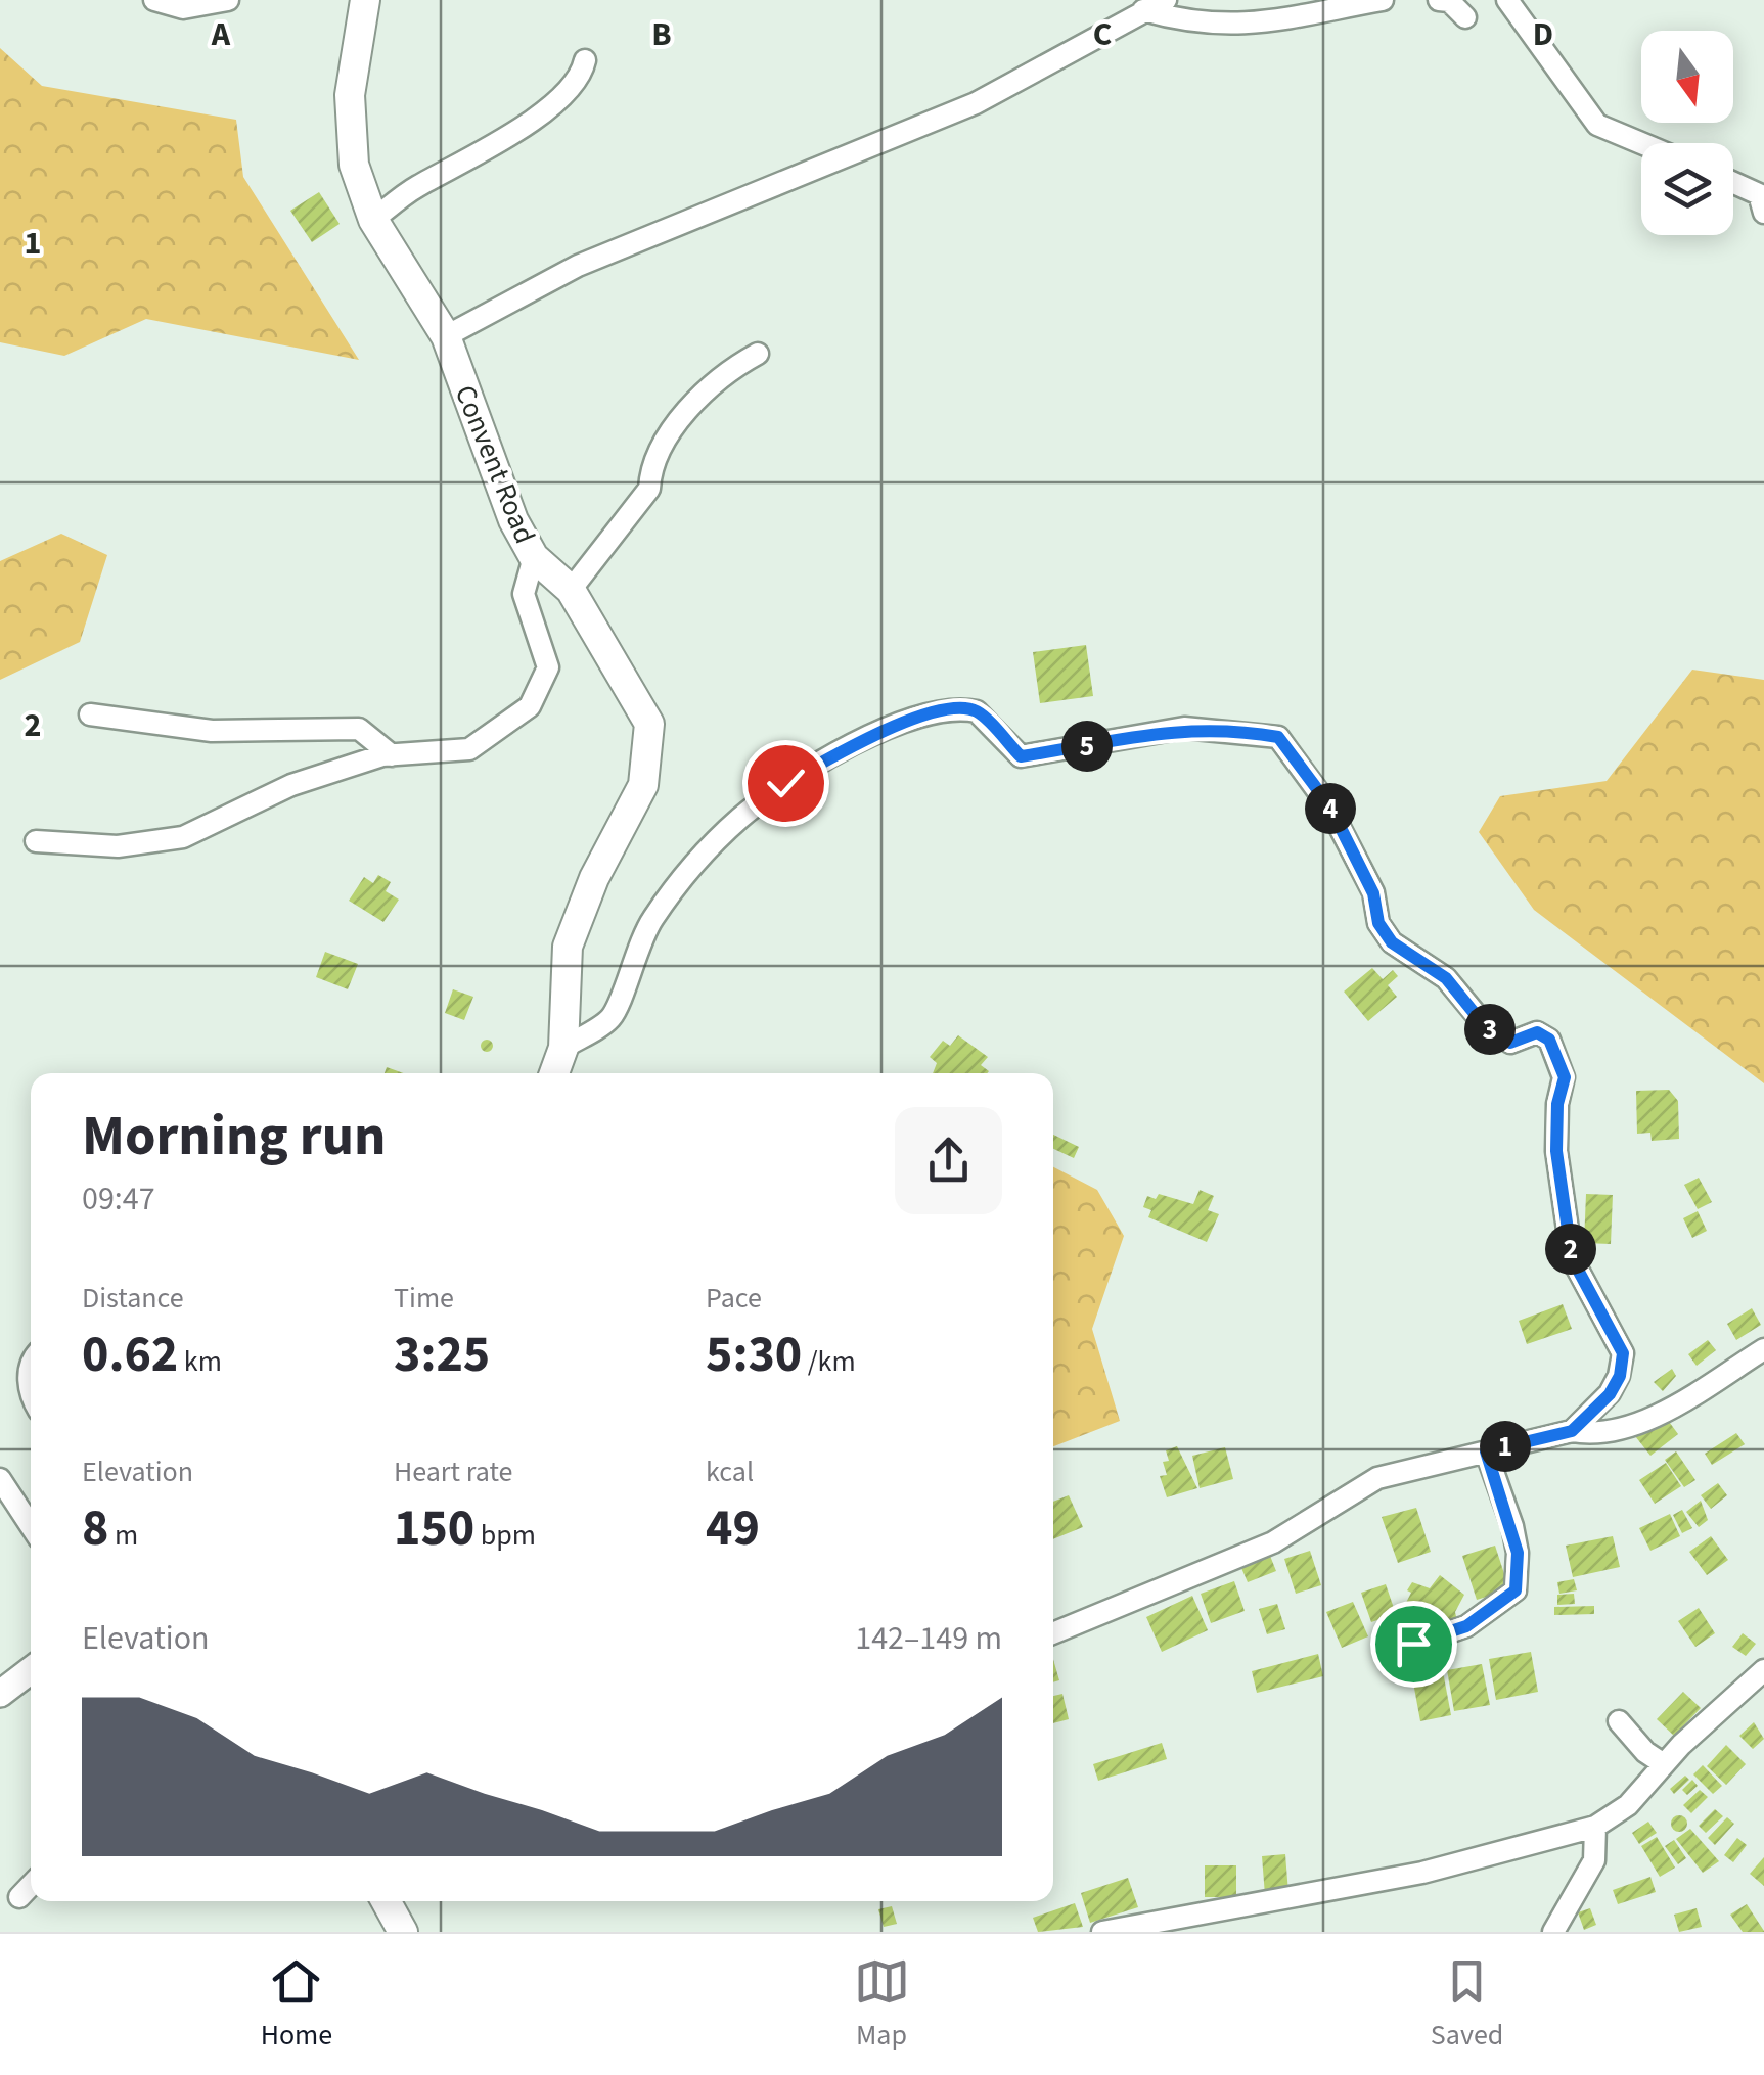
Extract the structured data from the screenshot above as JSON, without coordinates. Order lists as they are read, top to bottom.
{
  "streets": {
    "main road": ["Convent Road"]
  },
  "north": "bottom",
  "page": {
    "pins": [
      "5",
      "4",
      "3",
      "2",
      "1"
    ],
    "heading": ["Morning run", "09:47"],
    "stats": [
      ["Distance", "0.62 km"],
      ["Time", "3:25"],
      ["Pace", "5:30 /km"],
      ["Elevation", "8 m"],
      ["Heart rate", "150 bpm"],
      ["kcal", "49"]
    ],
    "chart": ["Elevation", "142–149 m"],
    "tabs": ["Home", "Map", "Saved"]
  },
  "grid": {
    "columns": [
      "A",
      "B",
      "C",
      "D"
    ],
    "rows": ["1", "2"]
  }
}
